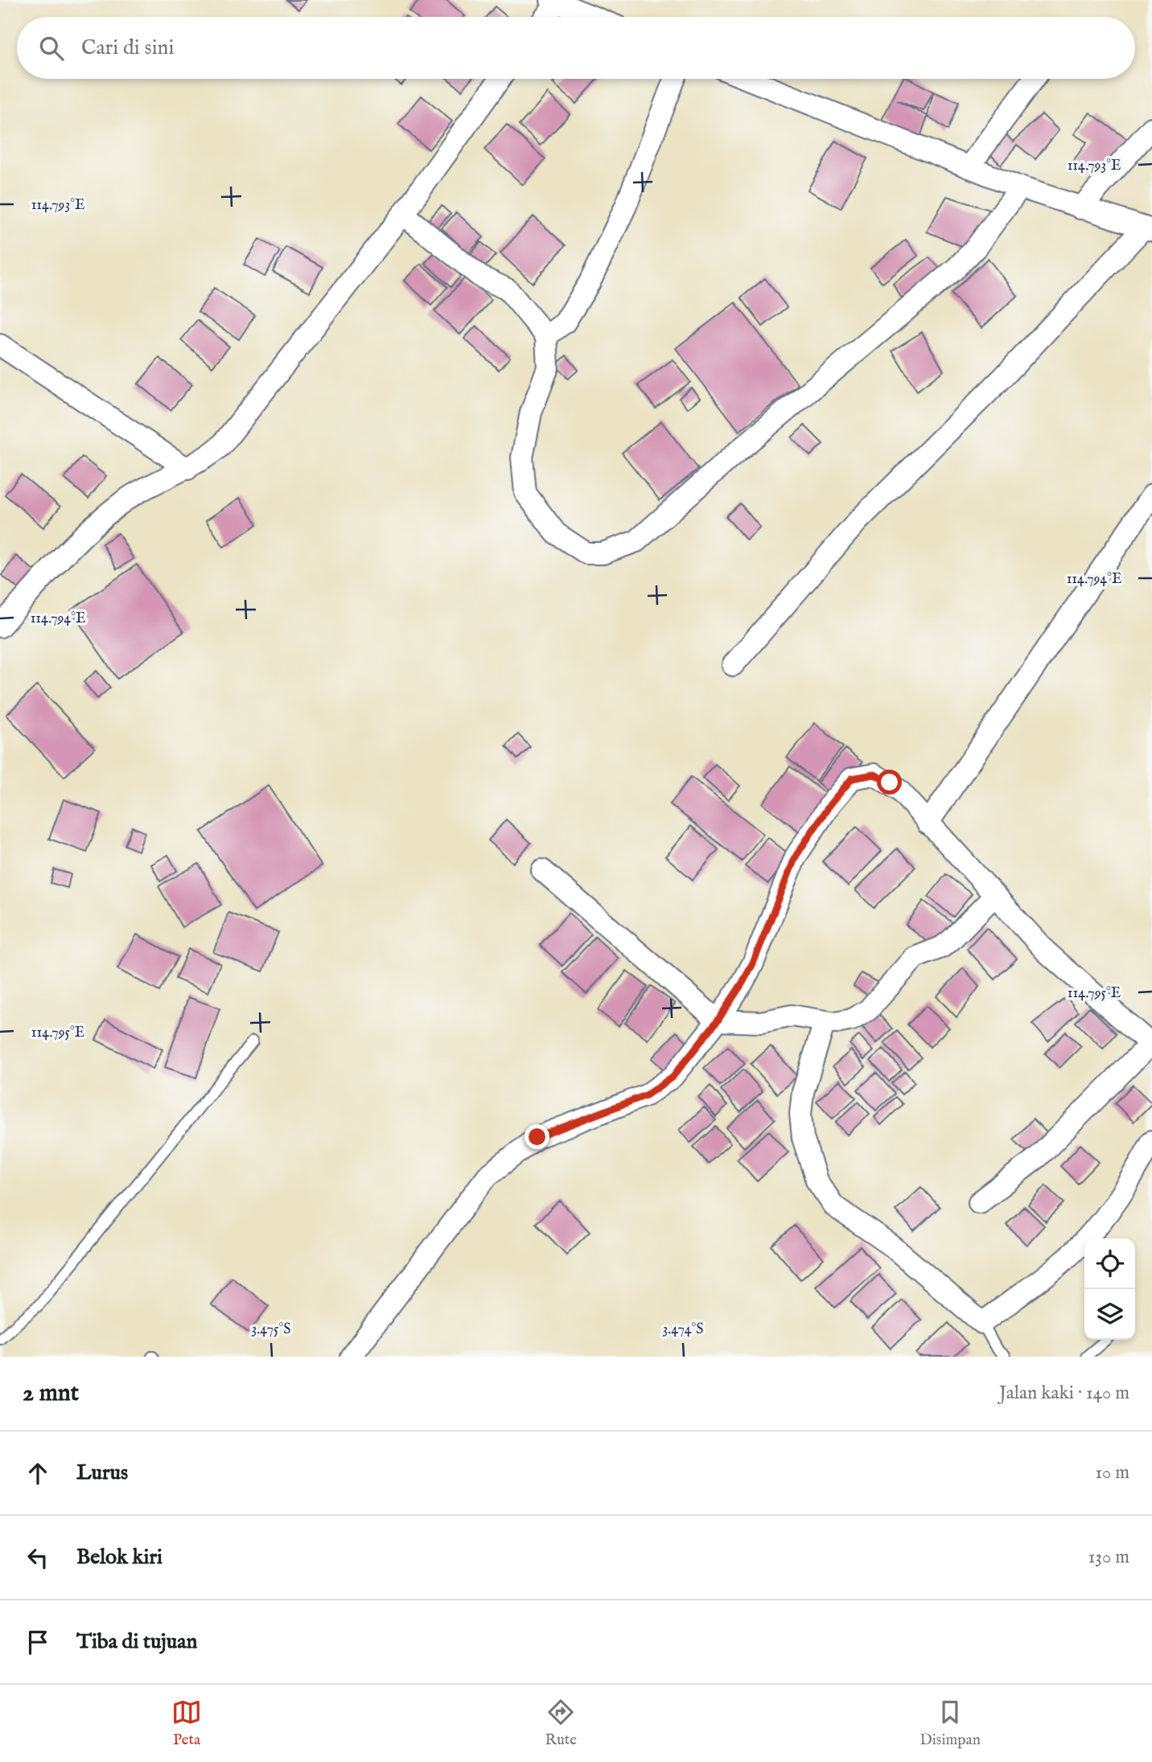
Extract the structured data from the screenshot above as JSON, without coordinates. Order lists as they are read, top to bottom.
{
  "page": {
    "search": "Cari di sini",
    "heading": ["2 mnt", "Jalan kaki · 140 m"],
    "list": [
      ["Lurus", "10 m"],
      ["Belok kiri", "130 m"],
      "Tiba di tujuan"
    ],
    "nav": ["Peta", "Rute", "Disimpan"]
  },
  "coordinates": [
    "114.793°E",
    "114.794°E",
    "114.795°E",
    "3.475°S",
    "3.474°S"
  ]
}
